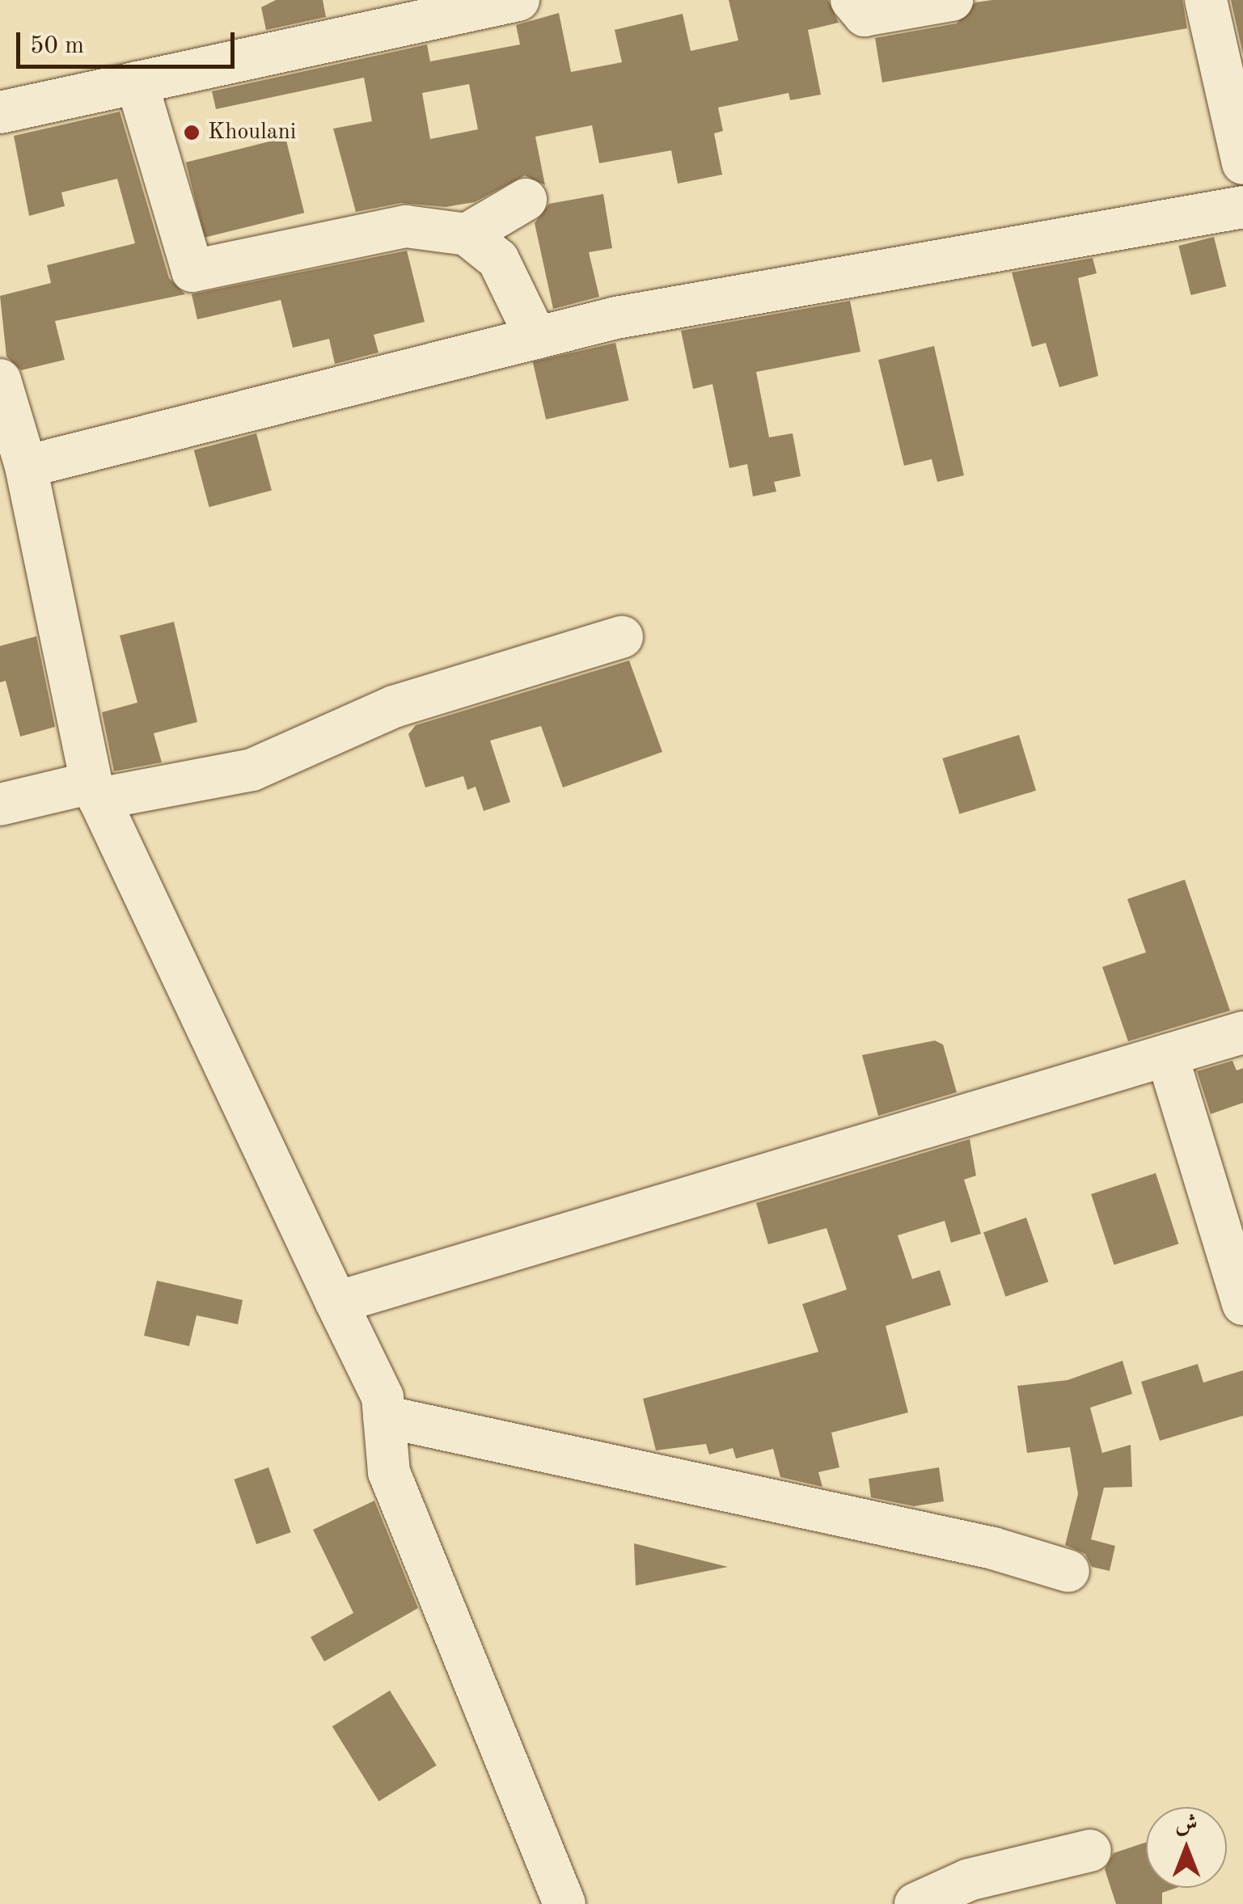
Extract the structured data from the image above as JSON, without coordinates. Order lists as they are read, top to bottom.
{
  "places": ["Khoulani"],
  "scale_bar": "50 m",
  "north": "top"
}
